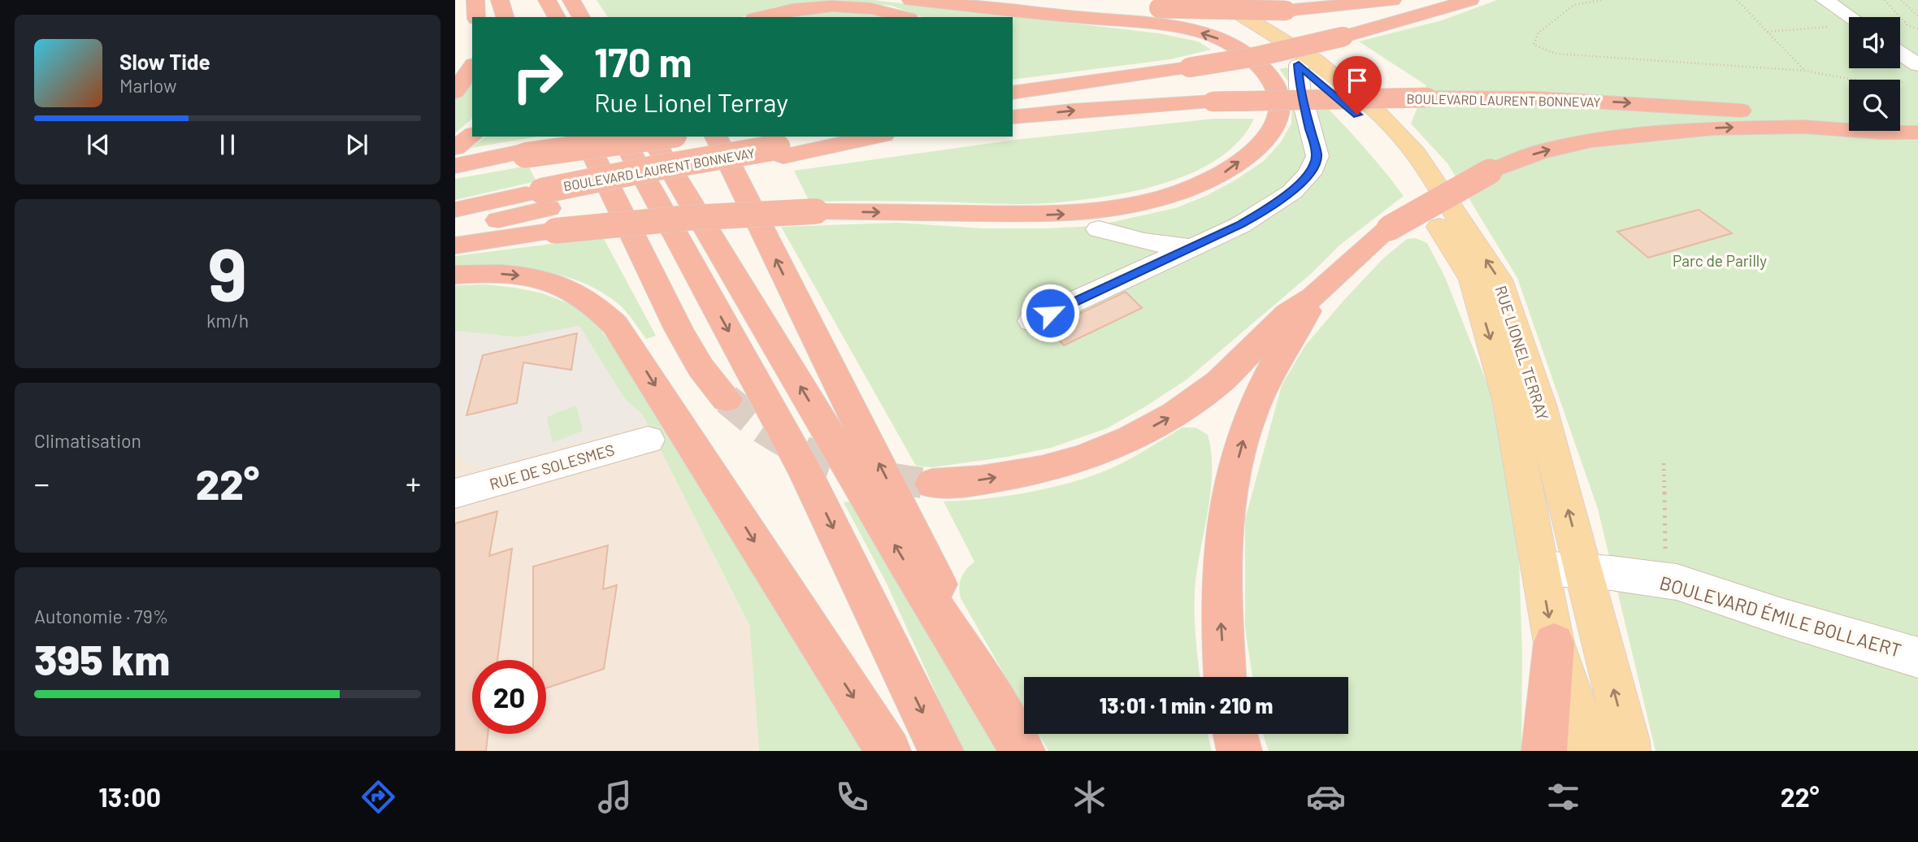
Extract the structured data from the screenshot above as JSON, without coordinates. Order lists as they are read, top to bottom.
{
  "streets": {
    "highway": ["BOULEVARD LAURENT BONNEVAY"],
    "main road": ["RUE LIONEL TERRAY"],
    "street": ["RUE DE SOLESMES", "BOULEVARD ÉMILE BOLLAERT"]
  },
  "crossings": [
    ["RUE LIONEL TERRAY", "BOULEVARD ÉMILE BOLLAERT"]
  ],
  "parks": ["Parc de Parilly"],
  "page": {
    "turn": ["170 m", "Rue Lionel Terray"],
    "song": ["Slow Tide", "Marlow"],
    "tile": [
      ["9", "km/h"],
      "Climatisation",
      ["Autonomie · 79%", "395 km"]
    ],
    "heat": ["−", "22°", "+"],
    "limit": "20",
    "trip": "13:01 · 1 min · 210 m",
    "tabs": ["13:00", "22°"]
  }
}
